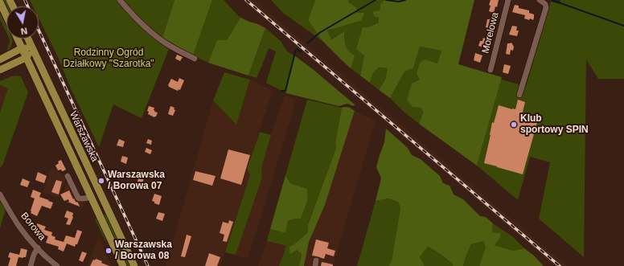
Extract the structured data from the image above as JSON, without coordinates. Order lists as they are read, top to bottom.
{
  "streets": {
    "main road": ["Warszawska"],
    "street": ["Morelowa", "Borowa"]
  },
  "parks": ["Rodzinny Ogród Działkowy \"Szarotka\""],
  "places": ["Klub sportowy SPIN", "Warszawska / Borowa 07", "Warszawska / Borowa 08"],
  "north": "bottom"
}
